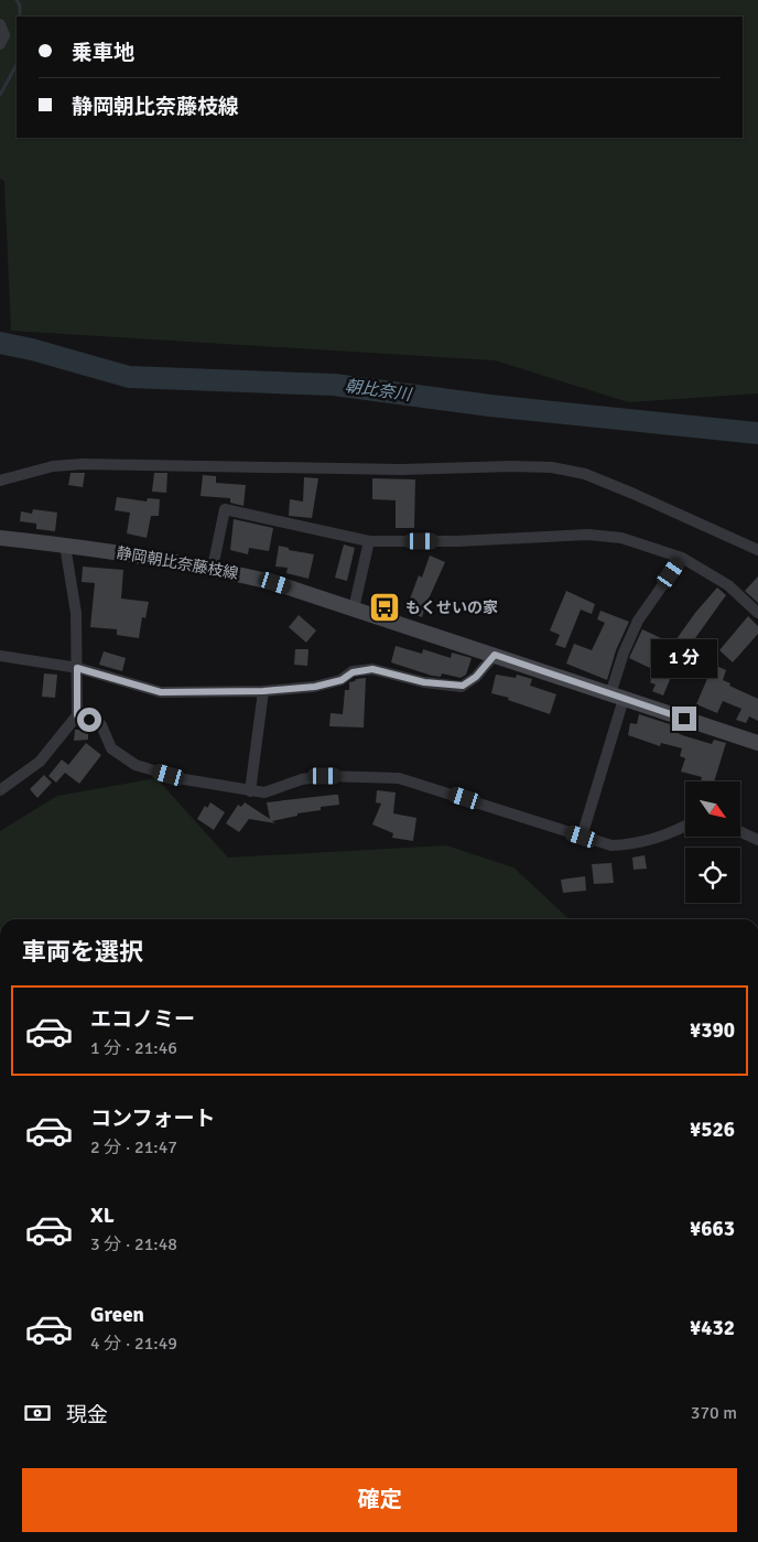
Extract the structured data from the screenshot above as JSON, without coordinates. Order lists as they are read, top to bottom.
{
  "streets": {
    "main road": ["静岡朝比奈藤枝線"]
  },
  "water": ["朝比奈川"],
  "places": {
    "bus stop": ["もくせいの家"]
  },
  "north": "bottom right",
  "page": {
    "banner": ["乗車地", "静岡朝比奈藤枝線"],
    "bubble": "1 分",
    "heading": "車両を選択",
    "list": [
      {
        "name": "エコノミー",
        "note": "1 分 · 21:46",
        "value": "¥390"
      },
      {
        "name": "コンフォート",
        "note": "2 分 · 21:47",
        "value": "¥526"
      },
      {
        "name": "XL",
        "note": "3 分 · 21:48",
        "value": "¥663"
      },
      {
        "name": "Green",
        "note": "4 分 · 21:49",
        "value": "¥432"
      }
    ],
    "pay": ["現金", "370 m"],
    "buttons": "確定"
  }
}
